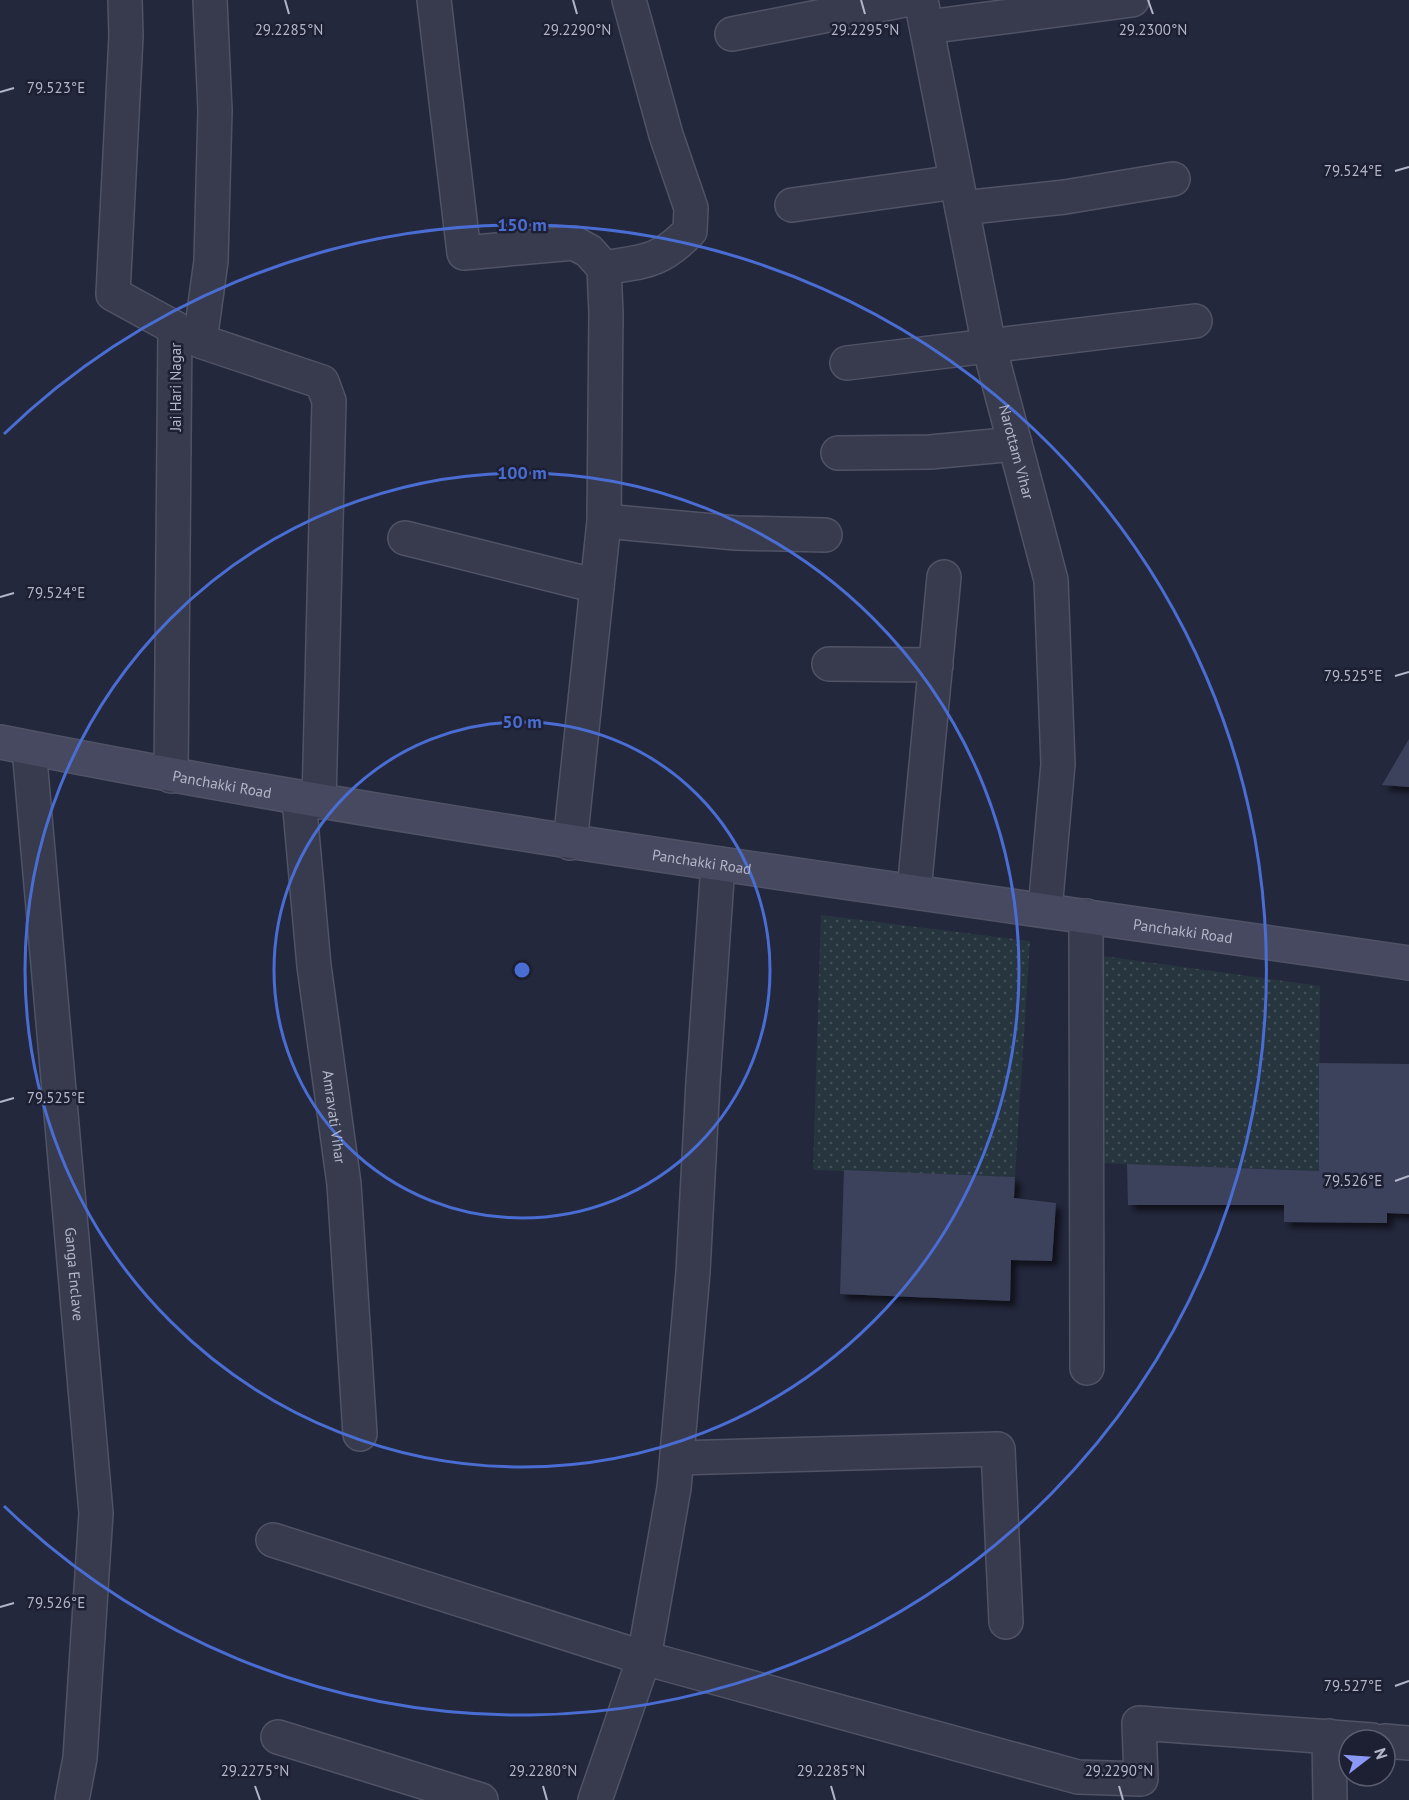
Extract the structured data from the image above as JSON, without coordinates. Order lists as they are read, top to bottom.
{
  "streets": {
    "main road": ["Panchakki Road"],
    "street": [
      "Jai Hari Nagar",
      "Narottam Vihar",
      "Amravati Vihar",
      "Ganga Enclave"
    ]
  },
  "crossings": [
    ["Jai Hari Nagar", "Panchakki Road"],
    ["Jai Hari Nagar", "Amravati Vihar"],
    ["Narottam Vihar", "Panchakki Road"],
    ["Panchakki Road", "Amravati Vihar"],
    ["Panchakki Road", "Ganga Enclave"]
  ],
  "north": "right",
  "coordinates": [
    "29.2285°N",
    "29.2290°N",
    "29.2295°N",
    "29.2300°N",
    "79.523°E",
    "79.524°E",
    "79.525°E",
    "79.526°E",
    "79.527°E",
    "29.2275°N",
    "29.2280°N"
  ],
  "rings": ["150 m", "100 m", "50 m"]
}
